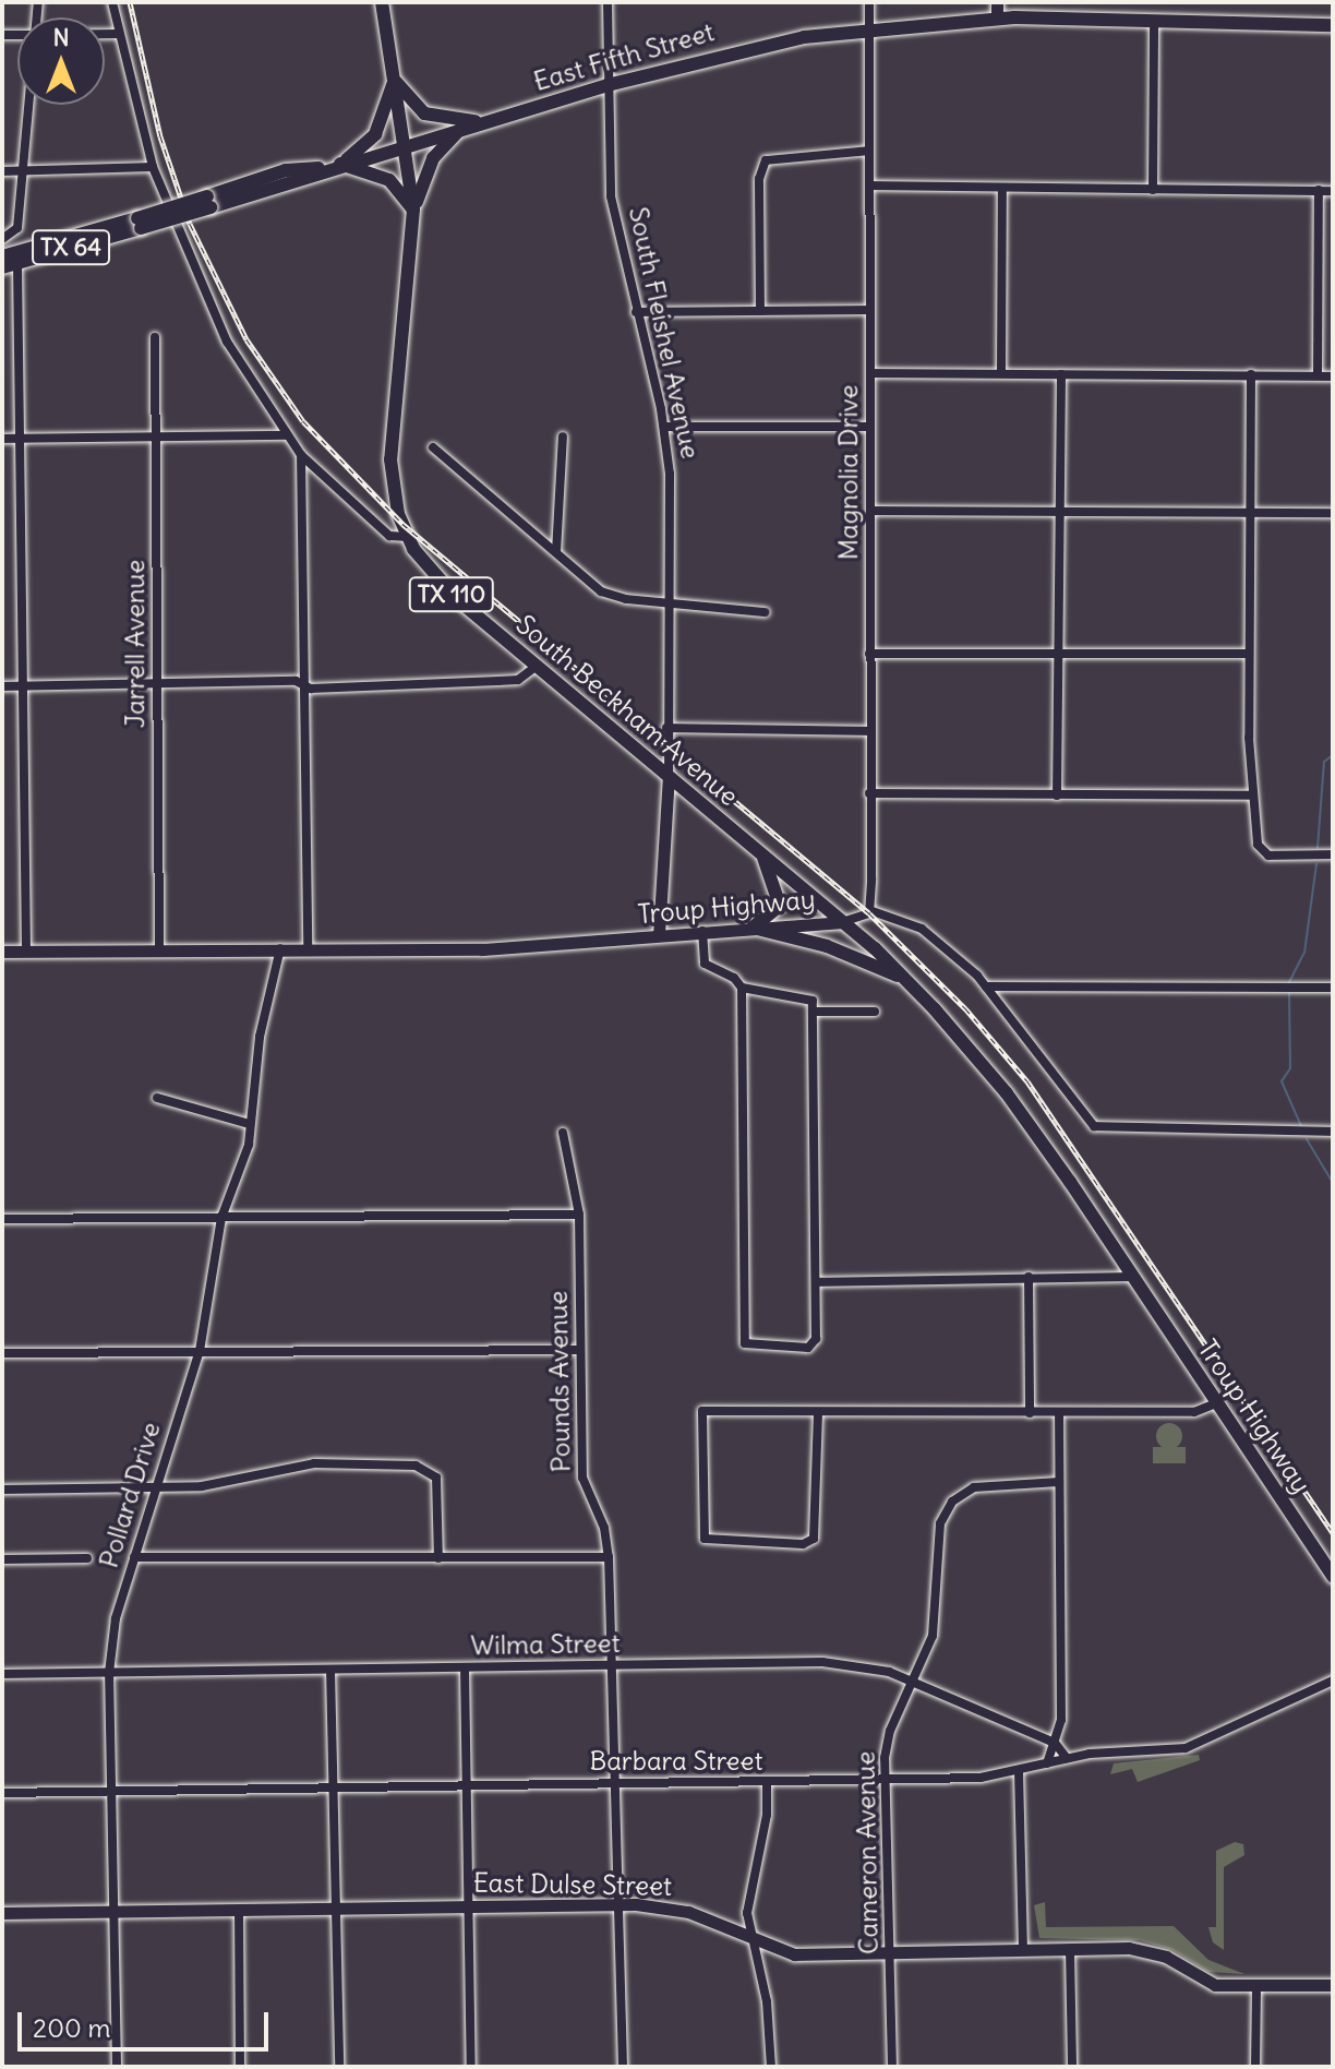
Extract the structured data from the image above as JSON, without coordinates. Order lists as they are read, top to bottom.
{
  "streets": {
    "main road": [
      "East Fifth Street",
      "TX 64",
      "TX 110",
      "South Beckham Avenue",
      "Troup Highway"
    ],
    "street": [
      "South Fleishel Avenue",
      "Magnolia Drive",
      "Jarrell Avenue",
      "Pounds Avenue",
      "Pollard Drive",
      "Wilma Street",
      "Barbara Street",
      "Cameron Avenue",
      "East Dulse Street"
    ]
  },
  "crossings": [
    ["East Fifth Street", "TX 64"],
    ["East Fifth Street", "South Fleishel Avenue"],
    ["East Fifth Street", "Magnolia Drive"],
    ["East Fifth Street", "South Beckham Avenue"],
    ["South Fleishel Avenue", "South Beckham Avenue"],
    ["South Fleishel Avenue", "Troup Highway"],
    ["Jarrell Avenue", "Troup Highway"],
    ["South Beckham Avenue", "Troup Highway"],
    ["Troup Highway", "Pollard Drive"],
    ["Pounds Avenue", "Wilma Street"],
    ["Pounds Avenue", "Barbara Street"],
    ["Pounds Avenue", "East Dulse Street"],
    ["Pollard Drive", "Wilma Street"],
    ["Pollard Drive", "Barbara Street"],
    ["Pollard Drive", "East Dulse Street"],
    ["Wilma Street", "Barbara Street"],
    ["Wilma Street", "Cameron Avenue"],
    ["Barbara Street", "Cameron Avenue"],
    ["Cameron Avenue", "East Dulse Street"]
  ],
  "scale_bar": "200 m",
  "north": "top"
}
